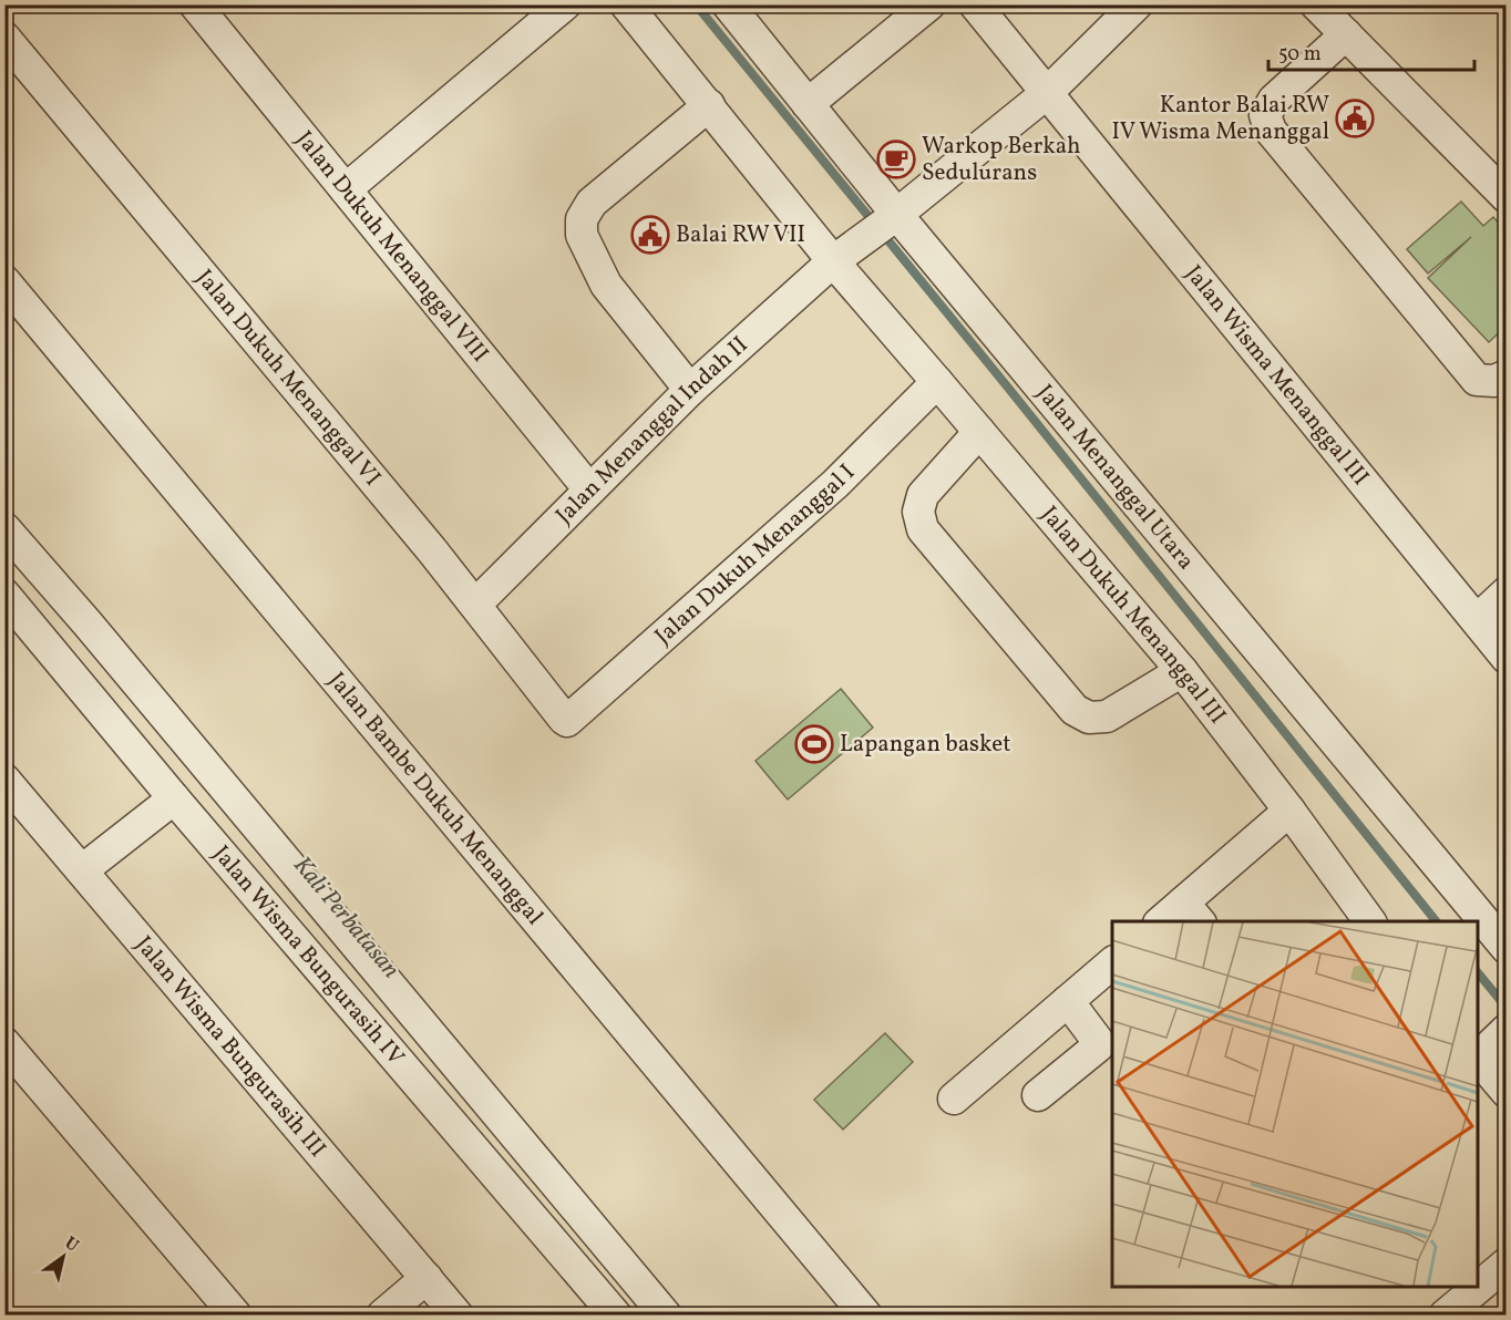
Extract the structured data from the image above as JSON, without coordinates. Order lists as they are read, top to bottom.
{
  "streets": {
    "street": [
      "Jalan Dukuh Menanggal VIII",
      "Jalan Wisma Menanggal III",
      "Jalan Dukuh Menanggal VI",
      "Jalan Menanggal Indah II",
      "Jalan Menanggal Utara",
      "Jalan Dukuh Menanggal I",
      "Jalan Dukuh Menanggal III",
      "Jalan Bambe Dukuh Menanggal",
      "Jalan Wisma Bungurasih IV",
      "Jalan Wisma Bungurasih III"
    ]
  },
  "crossings": [
    ["Jalan Dukuh Menanggal VIII", "Jalan Menanggal Indah II"],
    ["Jalan Wisma Menanggal III", "Jalan Menanggal Indah II"],
    ["Jalan Dukuh Menanggal VI", "Jalan Menanggal Indah II"],
    ["Jalan Dukuh Menanggal VI", "Jalan Dukuh Menanggal I"],
    ["Jalan Menanggal Indah II", "Jalan Menanggal Utara"],
    ["Jalan Menanggal Indah II", "Jalan Dukuh Menanggal III"],
    ["Jalan Dukuh Menanggal I", "Jalan Dukuh Menanggal III"]
  ],
  "water": ["Kali Perbatasan"],
  "places": {
    "public building": ["Kantor Balai RW IV Wisma Menanggal", "Balai RW VII"],
    "cafe": ["Warkop Berkah Sedulurans"],
    "sports": ["Lapangan basket"]
  },
  "scale_bar": "50 m",
  "north": "top right"
}
